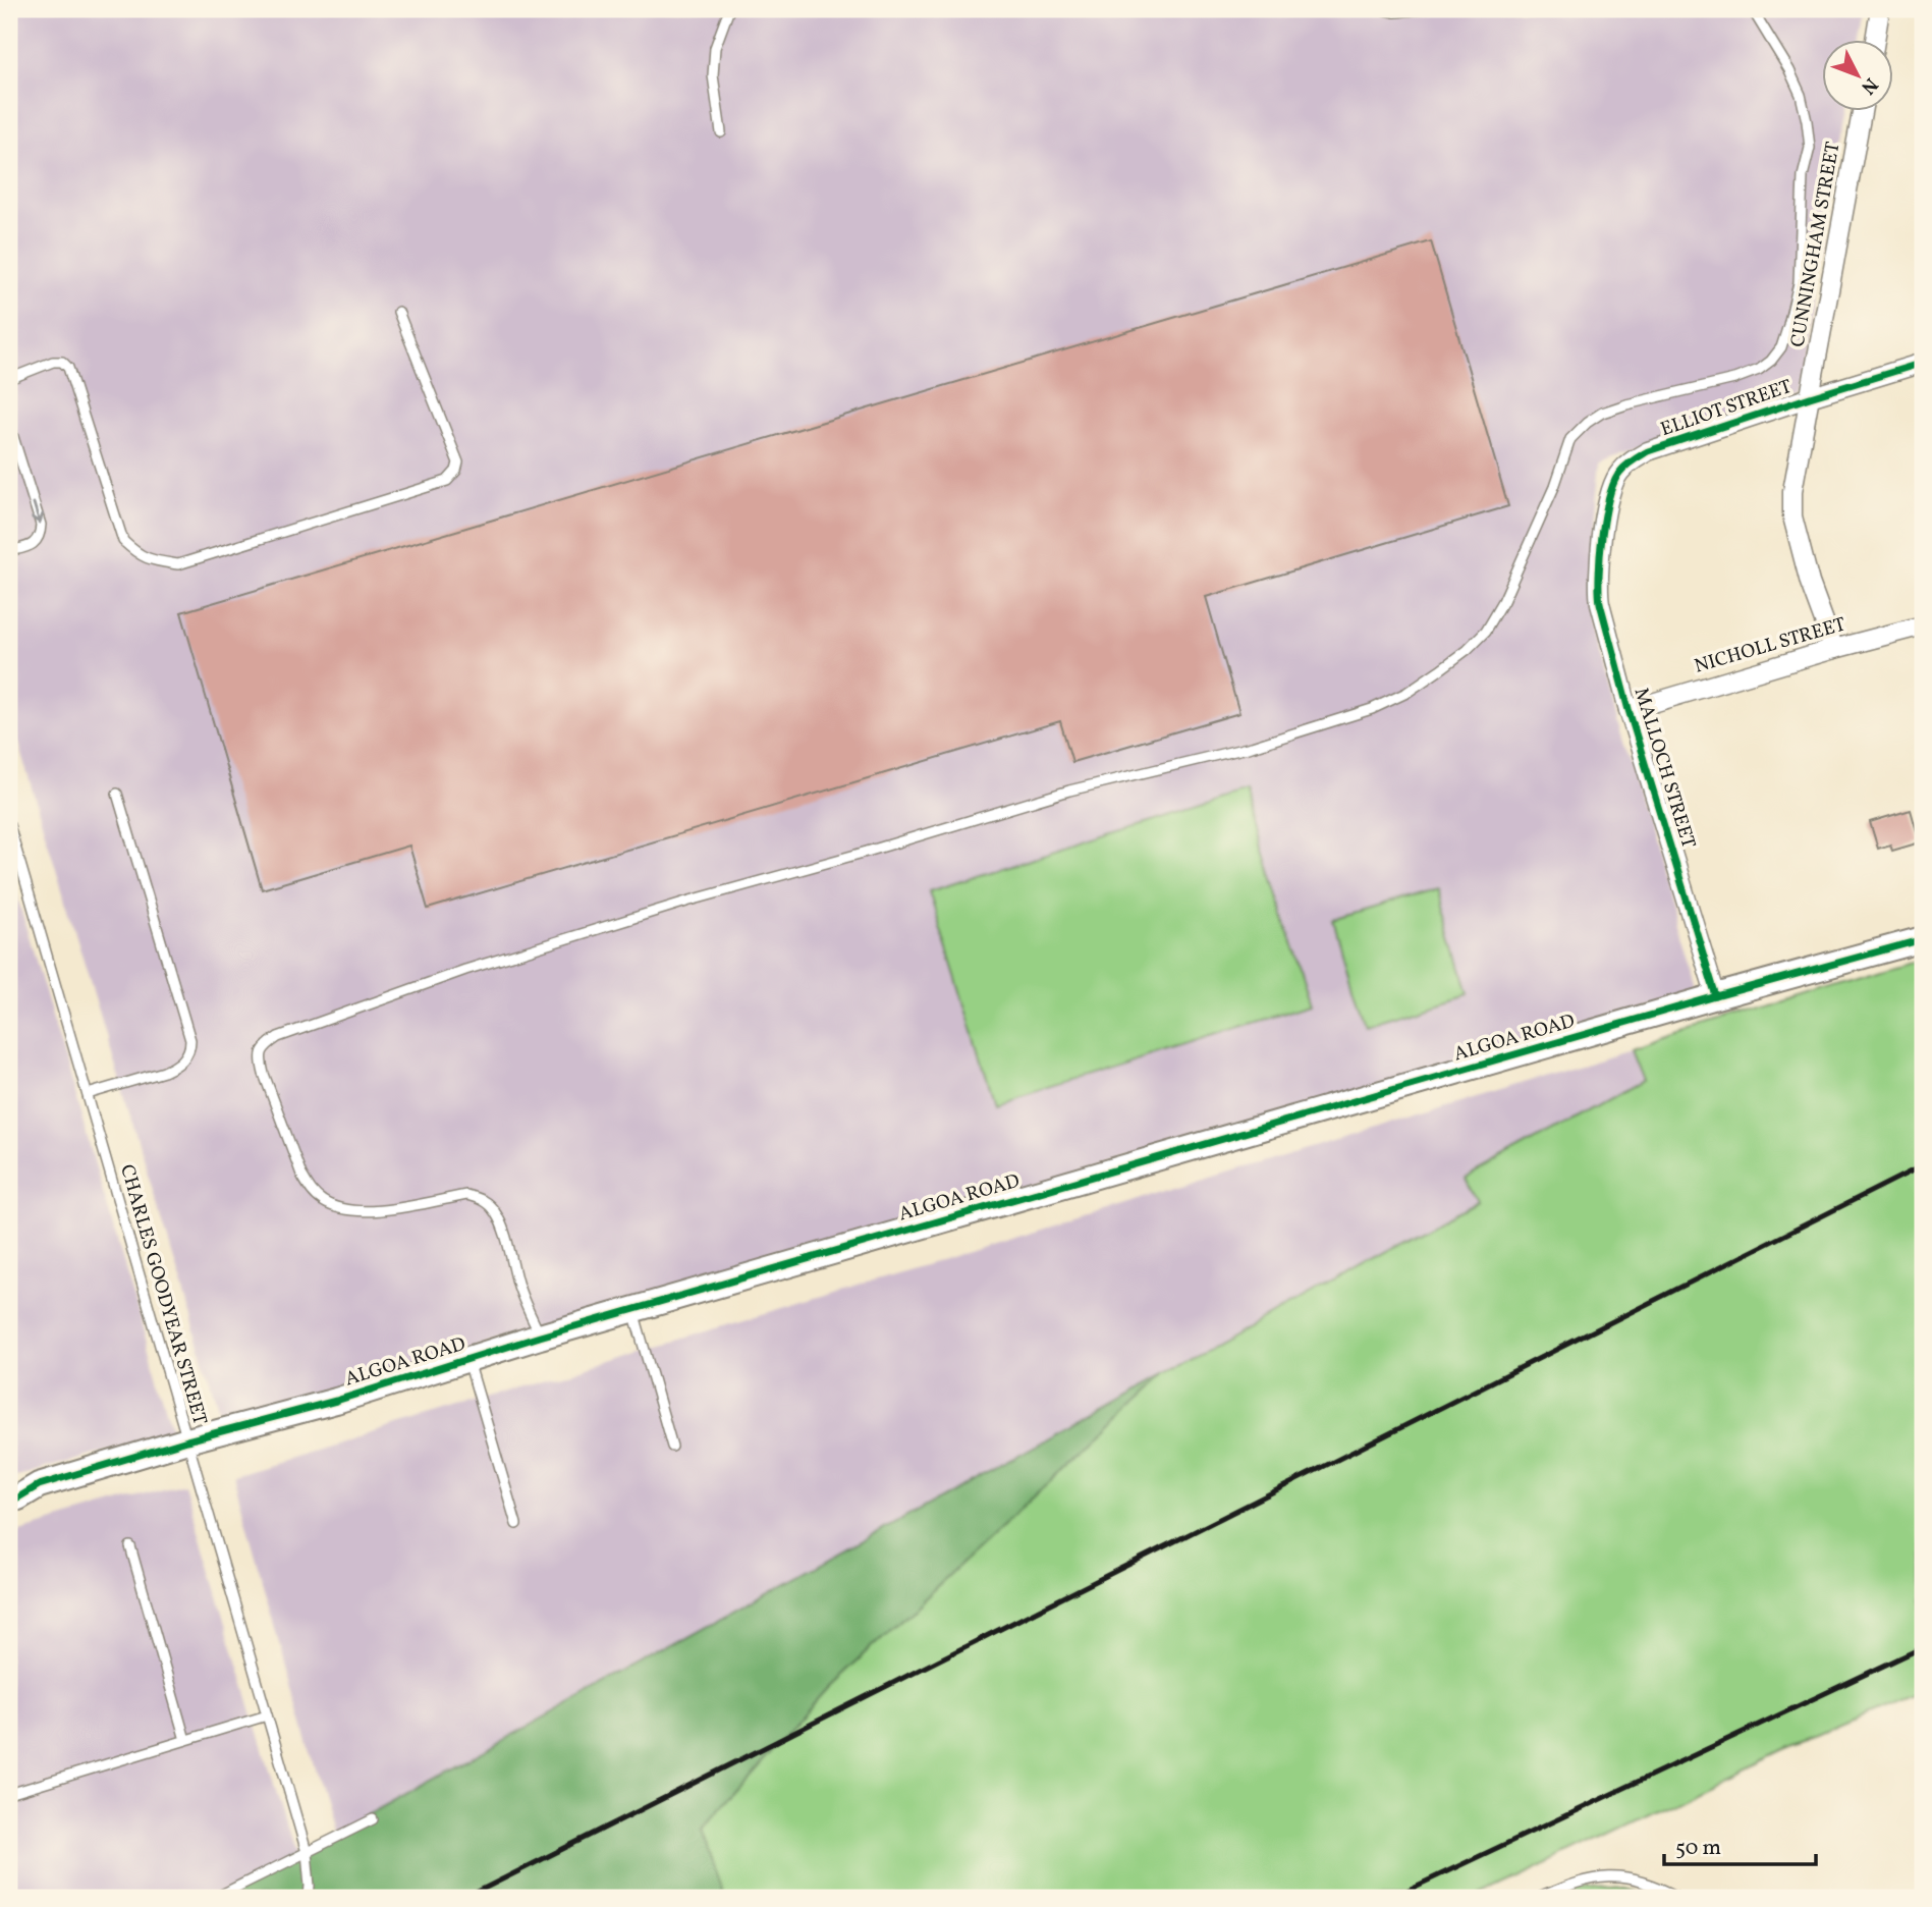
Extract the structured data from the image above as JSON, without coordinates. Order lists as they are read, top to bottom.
{
  "streets": {
    "street": [
      "CUNNINGHAM STREET",
      "ELLIOT STREET",
      "NICHOLL STREET",
      "MALLOCH STREET",
      "ALGOA ROAD"
    ],
    "lane": ["CHARLES GOODYEAR STREET"]
  },
  "crossings": [
    ["CUNNINGHAM STREET", "ELLIOT STREET"],
    ["CUNNINGHAM STREET", "NICHOLL STREET"],
    ["ELLIOT STREET", "MALLOCH STREET"],
    ["NICHOLL STREET", "MALLOCH STREET"],
    ["MALLOCH STREET", "ALGOA ROAD"],
    ["ALGOA ROAD", "CHARLES GOODYEAR STREET"]
  ],
  "scale_bar": "50 m",
  "north": "bottom right"
}
